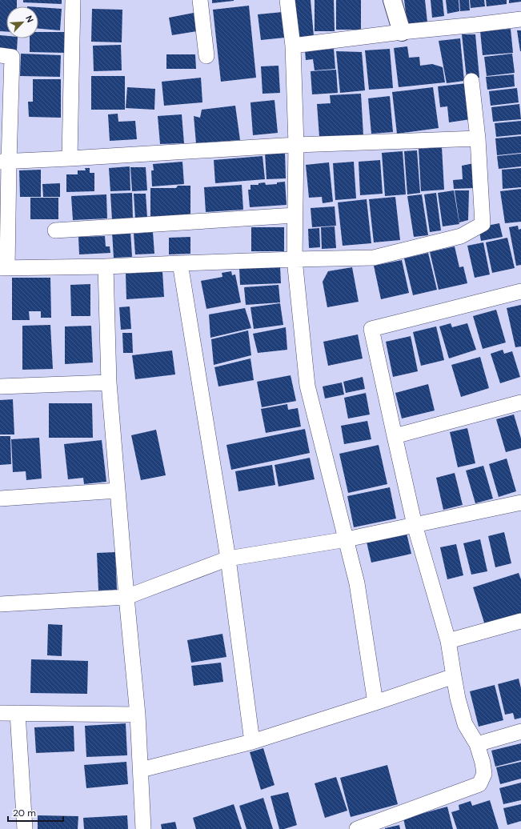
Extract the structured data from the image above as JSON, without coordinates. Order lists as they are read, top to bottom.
{
  "scale_bar": "20 m",
  "north": "top right"
}
